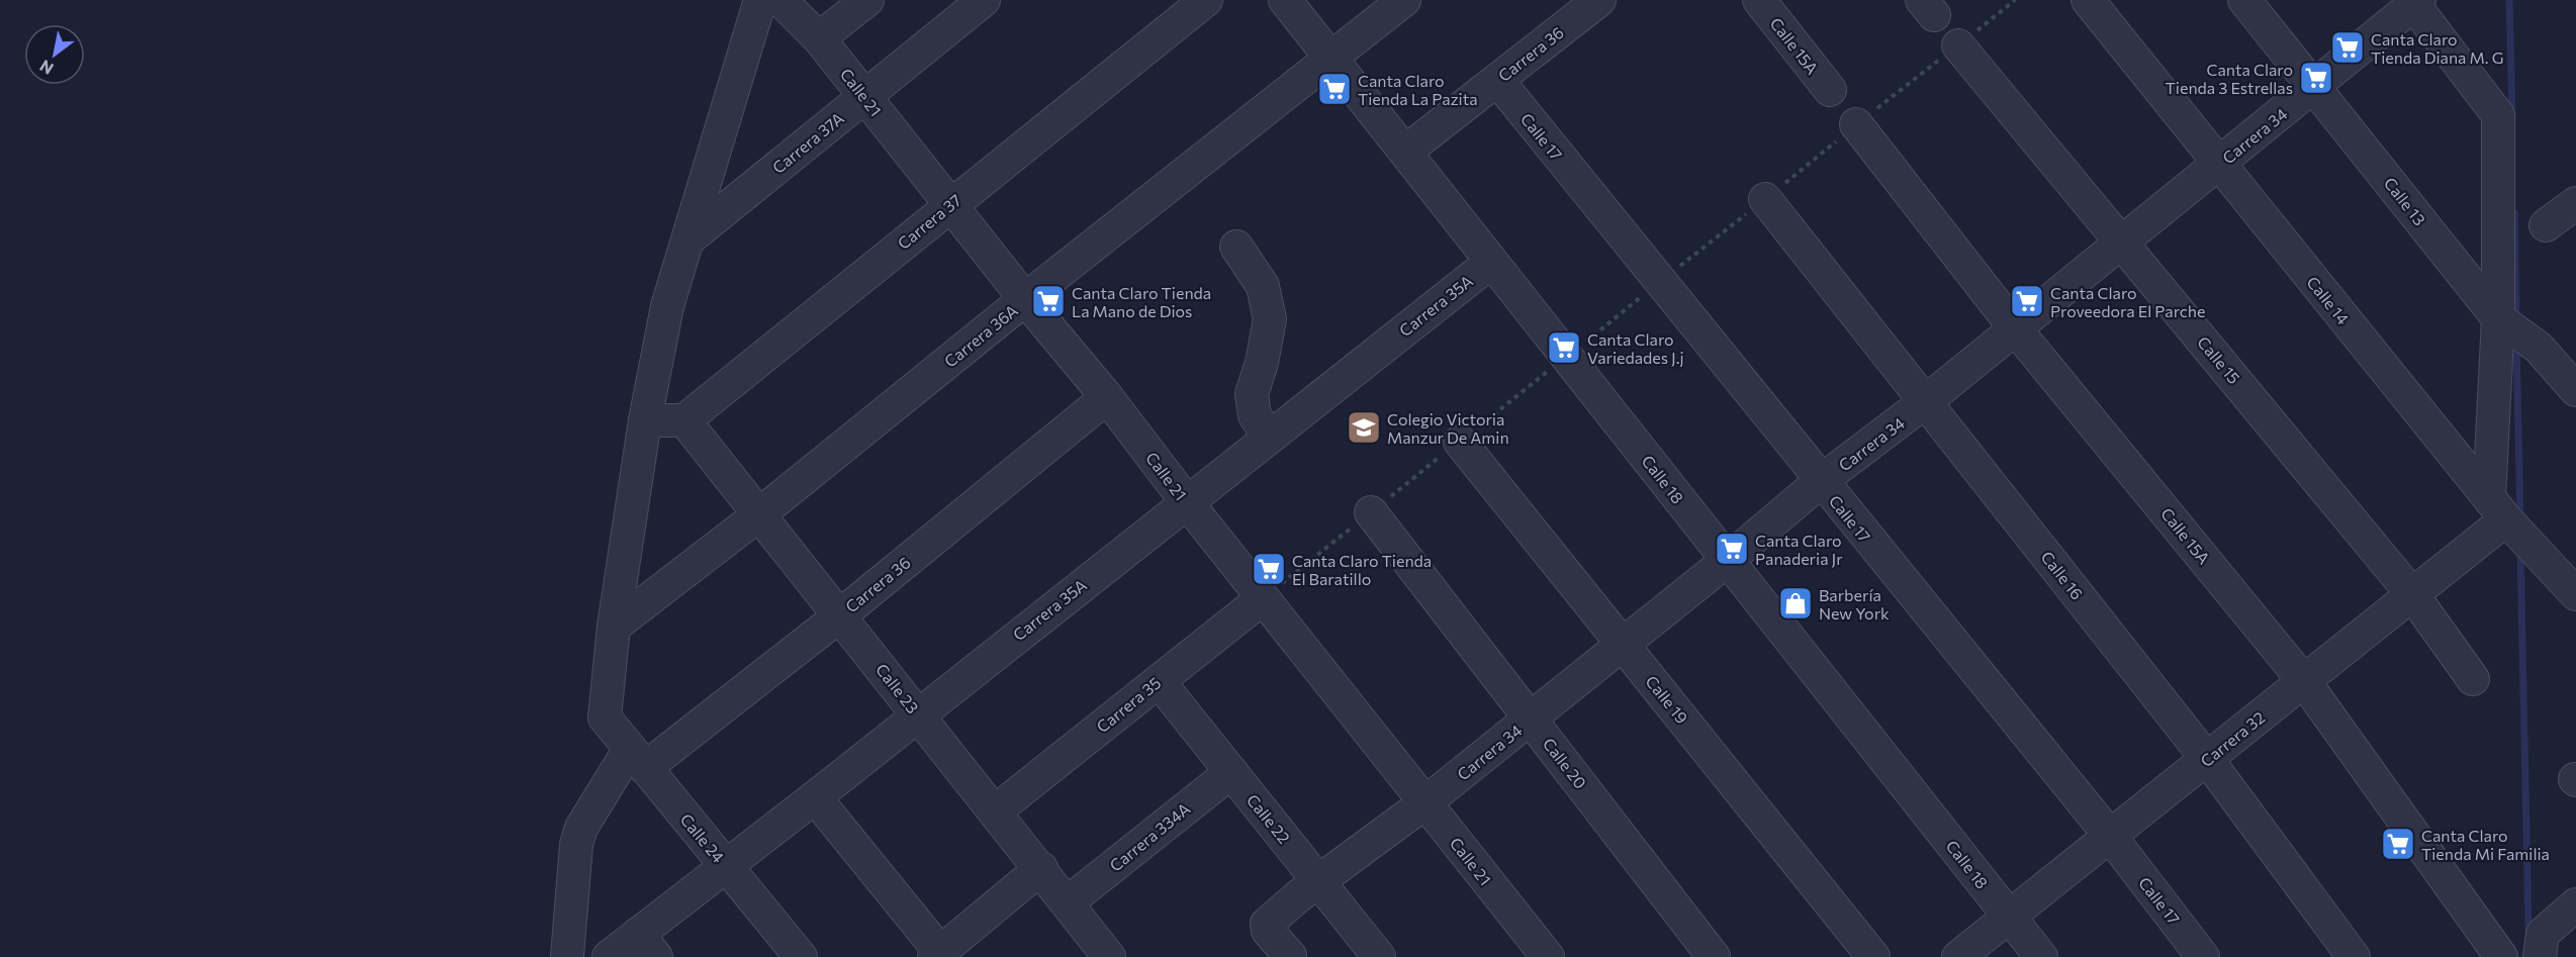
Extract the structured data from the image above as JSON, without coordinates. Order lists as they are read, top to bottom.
{
  "streets": {
    "street": [
      "Calle 15A",
      "Carrera 36",
      "Calle 21",
      "Carrera 34",
      "Calle 17",
      "Carrera 37A",
      "Calle 13",
      "Carrera 37",
      "Calle 14",
      "Carrera 35A",
      "Carrera 36A",
      "Calle 15",
      "Calle 18",
      "Calle 16",
      "Calle 23",
      "Calle 19",
      "Carrera 35",
      "Carrera 32",
      "Calle 20",
      "Calle 22",
      "Carrera 334A",
      "Calle 24"
    ]
  },
  "crossings": [
    ["Calle 15A", "Carrera 34"],
    ["Calle 15A", "Carrera 32"],
    ["Carrera 36", "Calle 21"],
    ["Carrera 36", "Calle 17"],
    ["Carrera 36", "Calle 18"],
    ["Carrera 36", "Calle 23"],
    ["Carrera 36", "Calle 24"],
    ["Calle 21", "Carrera 34"],
    ["Calle 21", "Carrera 37A"],
    ["Calle 21", "Carrera 37"],
    ["Calle 21", "Carrera 35A"],
    ["Calle 21", "Carrera 36A"],
    ["Calle 21", "Carrera 35"],
    ["Carrera 34", "Calle 17"],
    ["Carrera 34", "Calle 13"],
    ["Carrera 34", "Calle 14"],
    ["Carrera 34", "Calle 15"],
    ["Carrera 34", "Calle 18"],
    ["Carrera 34", "Calle 16"],
    ["Carrera 34", "Calle 19"],
    ["Carrera 34", "Calle 20"],
    ["Carrera 34", "Calle 22"],
    ["Calle 17", "Carrera 32"],
    ["Carrera 37", "Calle 23"],
    ["Calle 14", "Carrera 32"],
    ["Carrera 35A", "Calle 18"],
    ["Carrera 35A", "Calle 23"],
    ["Carrera 35A", "Calle 24"],
    ["Carrera 36A", "Calle 18"],
    ["Carrera 36A", "Calle 23"],
    ["Carrera 36A", "Calle 24"],
    ["Calle 15", "Carrera 32"],
    ["Calle 18", "Carrera 32"],
    ["Calle 16", "Carrera 32"],
    ["Calle 23", "Carrera 35"],
    ["Calle 23", "Carrera 334A"],
    ["Carrera 35", "Calle 22"],
    ["Calle 22", "Carrera 334A"]
  ],
  "places": {
    "supermarket": [
      "Canta Claro Tienda Diana M. G",
      "Canta Claro Tienda 3 Estrellas",
      "Canta Claro Tienda La Pazita",
      "Canta Claro Tienda La Mano de Dios",
      "Canta Claro Proveedora El Parche",
      "Canta Claro Variedades J.j",
      "Canta Claro Panaderia Jr",
      "Canta Claro Tienda El Baratillo",
      "Canta Claro Tienda Mi Familia"
    ],
    "school or university": ["Colegio Victoria Manzur De Amin"],
    "shop": ["Barbería New York"]
  },
  "north": "bottom left"
}
